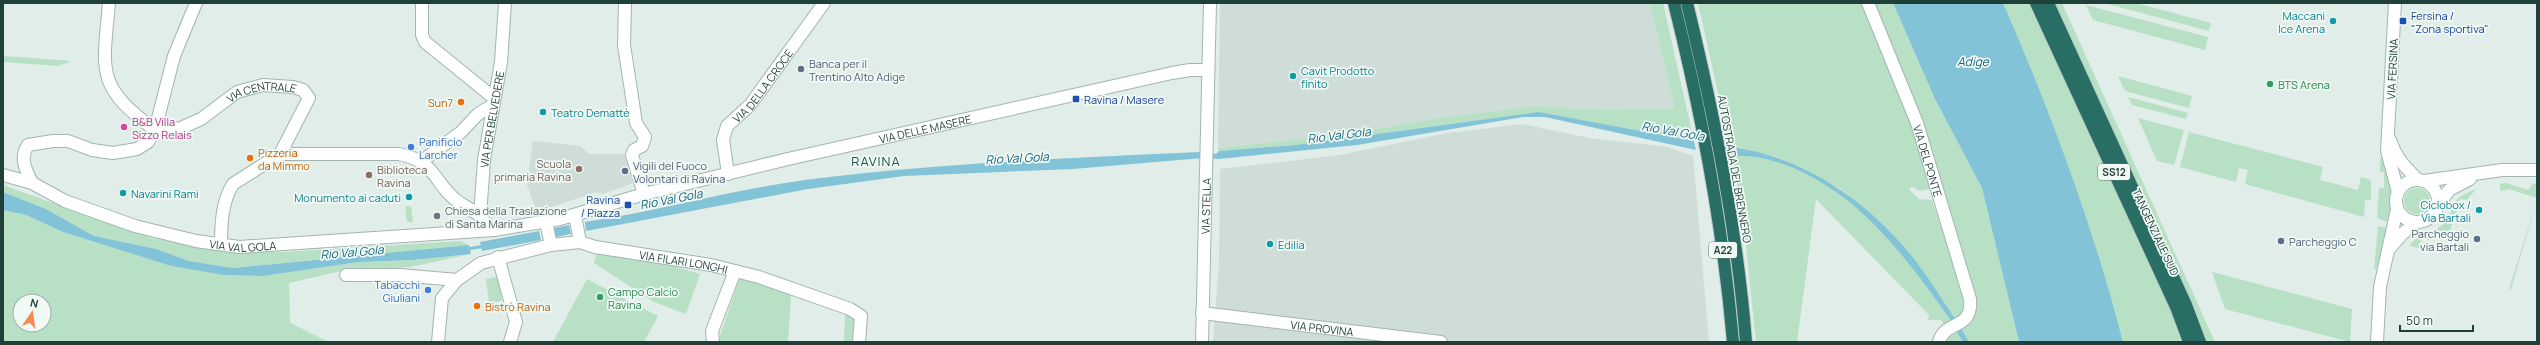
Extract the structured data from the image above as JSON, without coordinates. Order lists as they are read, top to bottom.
{
  "streets": {
    "highway": [
      "AUTOSTRADA DEL BRENNERO",
      "SS12",
      "TANGENZIALE SUD",
      "A22"
    ],
    "street": [
      "VIA FERSINA",
      "VIA DELLA CROCE",
      "VIA CENTRALE",
      "VIA PER BELVEDERE",
      "VIA DELLE MASERE",
      "VIA DEL PONTE",
      "VIA STELLA",
      "VIA VAL GOLA",
      "VIA FILARI LONGHI",
      "VIA PROVINA"
    ]
  },
  "crossings": [
    ["VIA DELLA CROCE", "VIA DELLE MASERE"],
    ["VIA DELLE MASERE", "VIA STELLA"],
    ["VIA DELLE MASERE", "VIA VAL GOLA"],
    ["VIA DELLE MASERE", "VIA FILARI LONGHI"],
    ["VIA STELLA", "VIA PROVINA"]
  ],
  "districts": ["RAVINA"],
  "water": ["Adige", "Rio Val Gola"],
  "places": {
    "other": [
      "Maccani Ice Arena",
      "Banca per il Trentino Alto Adige",
      "Cavit Prodotto finito",
      "BTS Arena",
      "Sun7",
      "Teatro Demattè",
      "B&B Villa Sizzo Relais",
      "Panificio Larcher",
      "Pizzeria da Mimmo",
      "Scuola primaria Ravina",
      "Vigili del Fuoco Volontari di Ravina",
      "Biblioteca Ravina",
      "Navarini Rami",
      "Monumento ai caduti",
      "Ciclobox / Via Bartali",
      "Chiesa della Traslazione di Santa Marina",
      "Parcheggio via Bartali",
      "Parcheggio C",
      "Edilia",
      "Tabacchi Giuliani",
      "Campo Calcio Ravina",
      "Bistrò Ravina"
    ],
    "transit": ["Fersina / \"Zona sportiva\"", "Ravina / Masere", "Ravina / Piazza"]
  },
  "scale_bar": "50 m",
  "north": "top"
}
